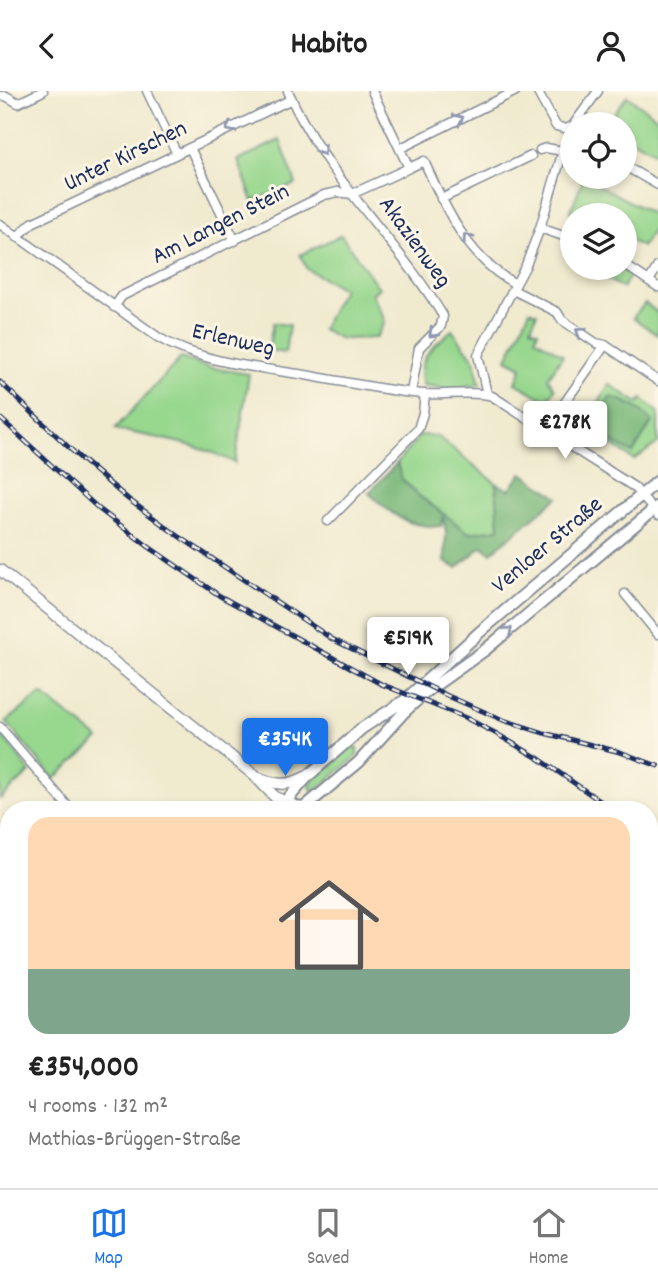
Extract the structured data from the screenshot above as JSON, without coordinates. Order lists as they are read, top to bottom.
{
  "streets": {
    "main road": ["Venloer Straße"],
    "street": [
      "Unter Kirschen",
      "Am Langen Stein",
      "Akazienweg",
      "Erlenweg"
    ]
  },
  "crossings": [
    ["Unter Kirschen", "Akazienweg"],
    ["Unter Kirschen", "Erlenweg"],
    ["Am Langen Stein", "Akazienweg"],
    ["Am Langen Stein", "Erlenweg"],
    ["Akazienweg", "Erlenweg"]
  ],
  "one_way": ["Unter Kirschen"],
  "page": {
    "header": "Habito",
    "price": ["€278K", "€519K", "€354K"],
    "list": [
      {
        "name": "€354,000",
        "note": "4 rooms · 132 m² · Mathias-Brüggen-Straße"
      }
    ],
    "tabs": ["Map", "Saved", "Home"]
  }
}
